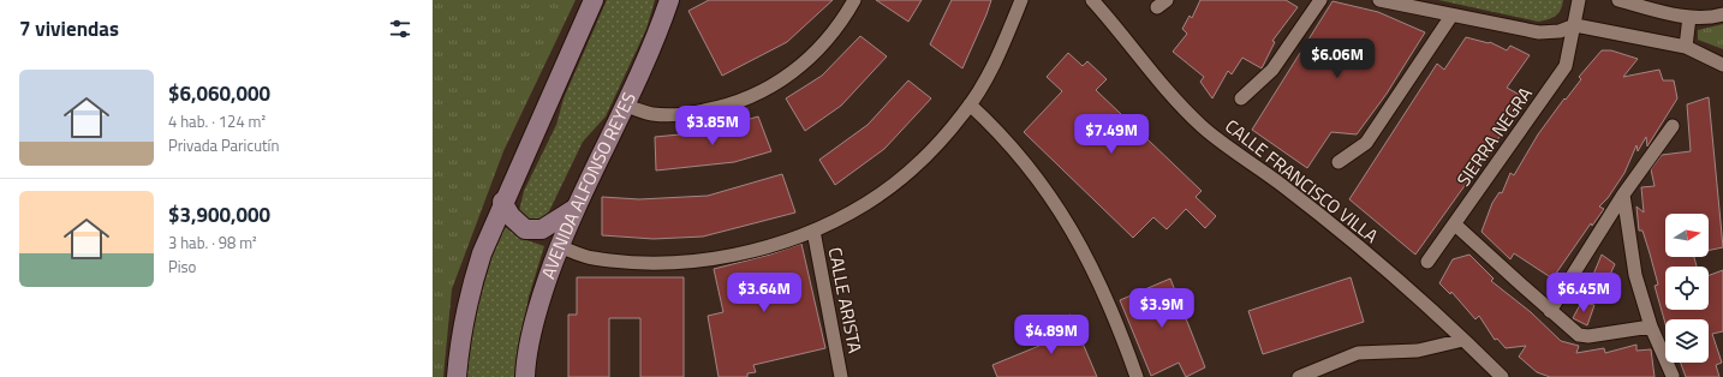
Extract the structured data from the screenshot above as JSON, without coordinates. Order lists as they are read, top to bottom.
{
  "streets": {
    "main road": ["AVENIDA ALFONSO REYES"],
    "street": ["SIERRA NEGRA", "CALLE FRANCISCO VILLA", "CALLE ARISTA"]
  },
  "north": "right",
  "page": {
    "heading": "7 viviendas",
    "price": [
      "$6.06M",
      "$3.85M",
      "$7.49M",
      "$3.64M",
      "$6.45M",
      "$3.9M",
      "$4.89M"
    ],
    "list": [
      {
        "name": "$6,060,000",
        "note": "4 hab. · 124 m² · Privada Paricutín"
      },
      {
        "name": "$3,900,000",
        "note": "3 hab. · 98 m² · Piso"
      }
    ]
  }
}
